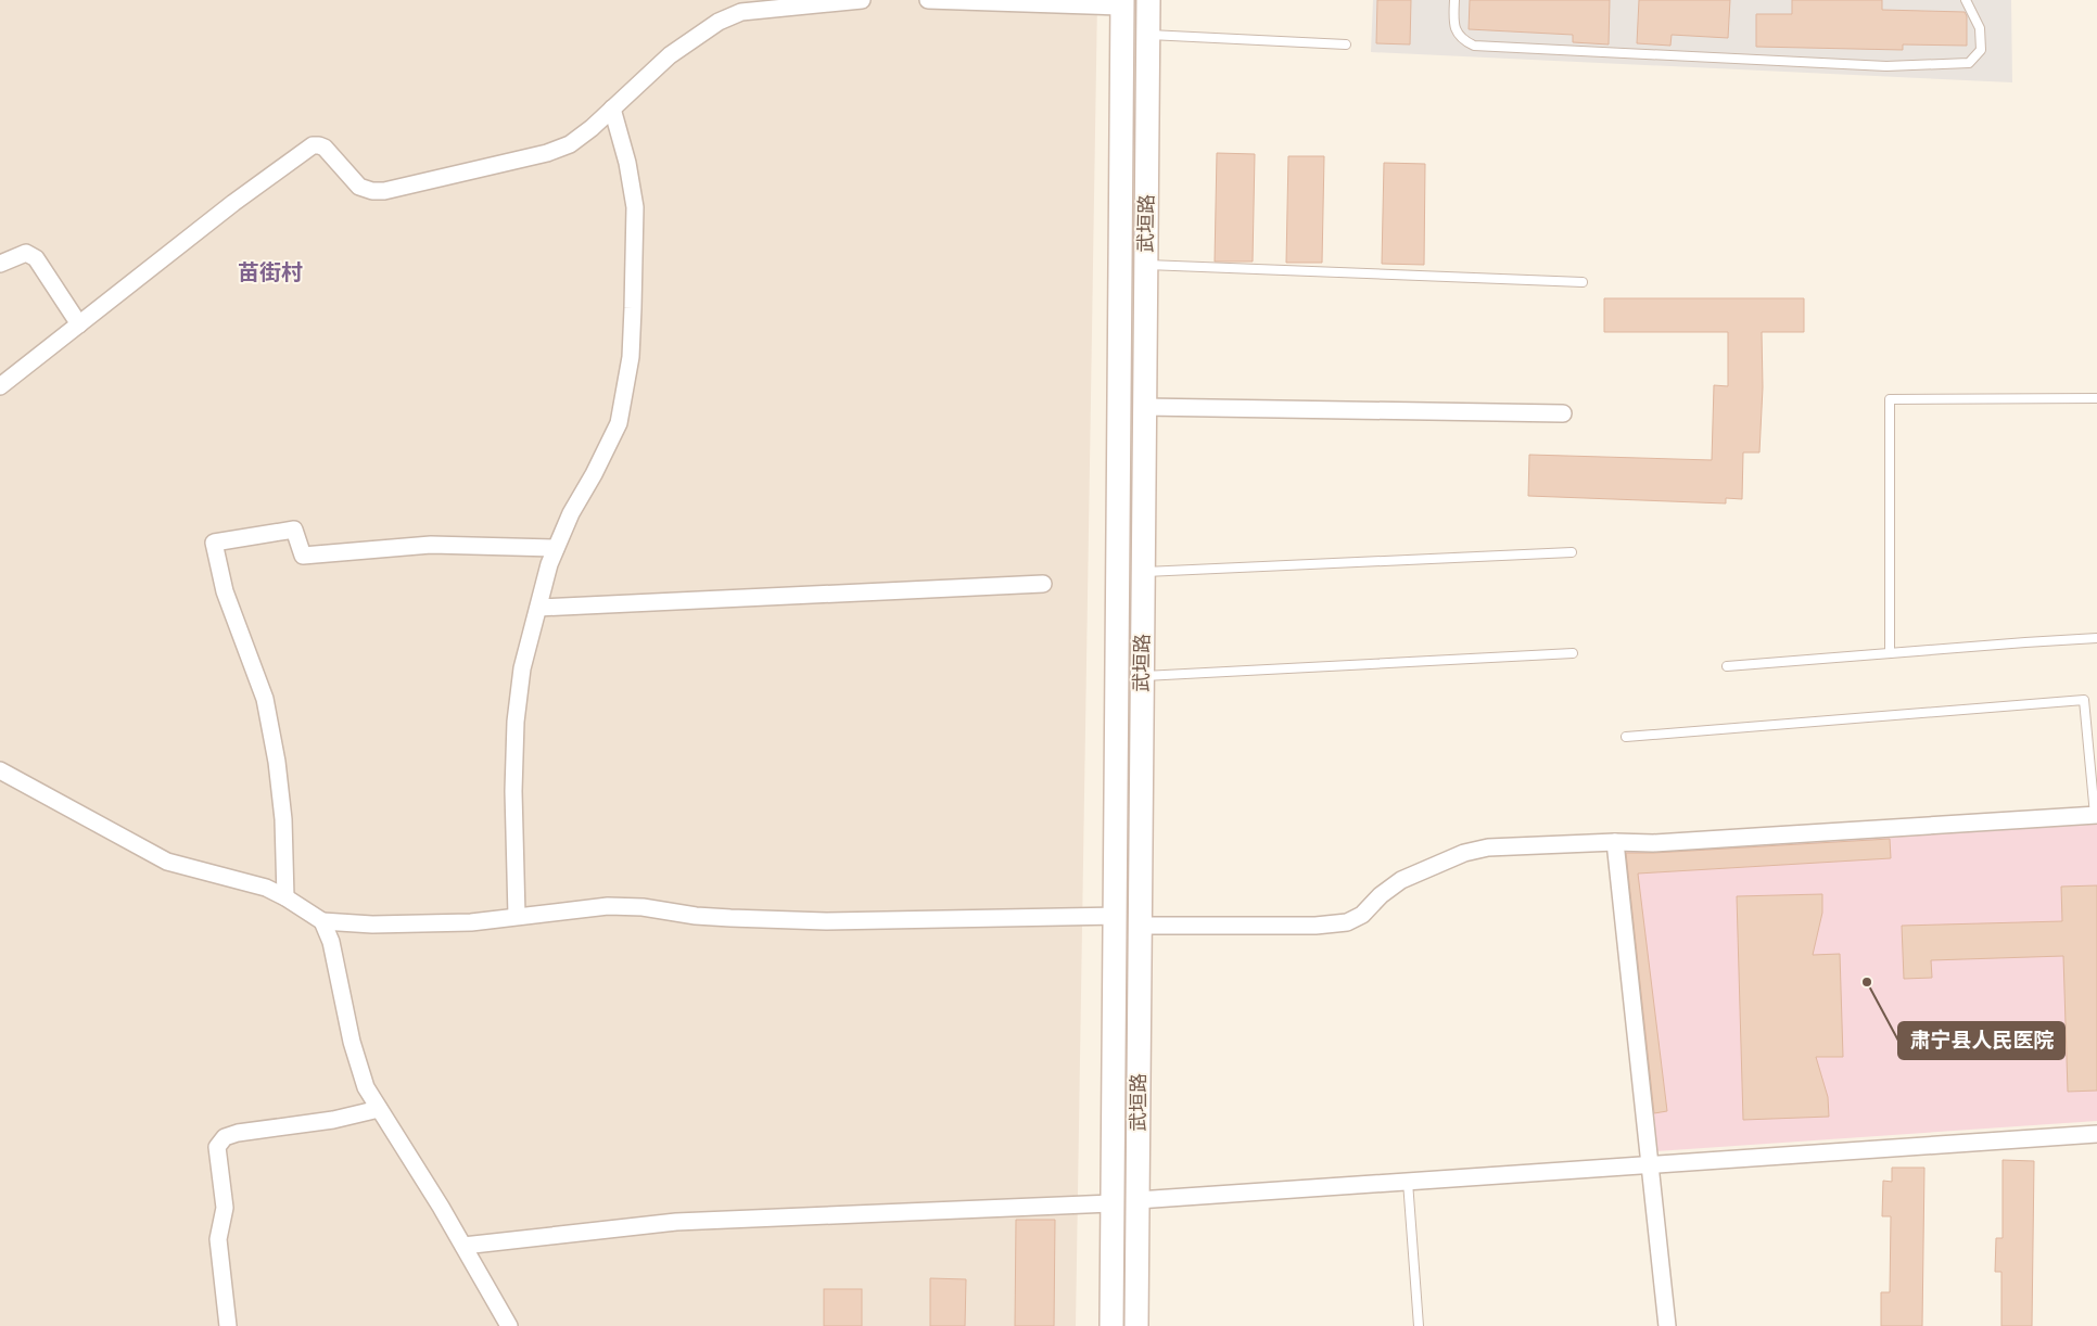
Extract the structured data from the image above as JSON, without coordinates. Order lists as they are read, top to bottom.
{
  "streets": {
    "main road": ["武垣路"]
  },
  "districts": ["苗街村"],
  "places": ["肃宁县人民医院"]
}
